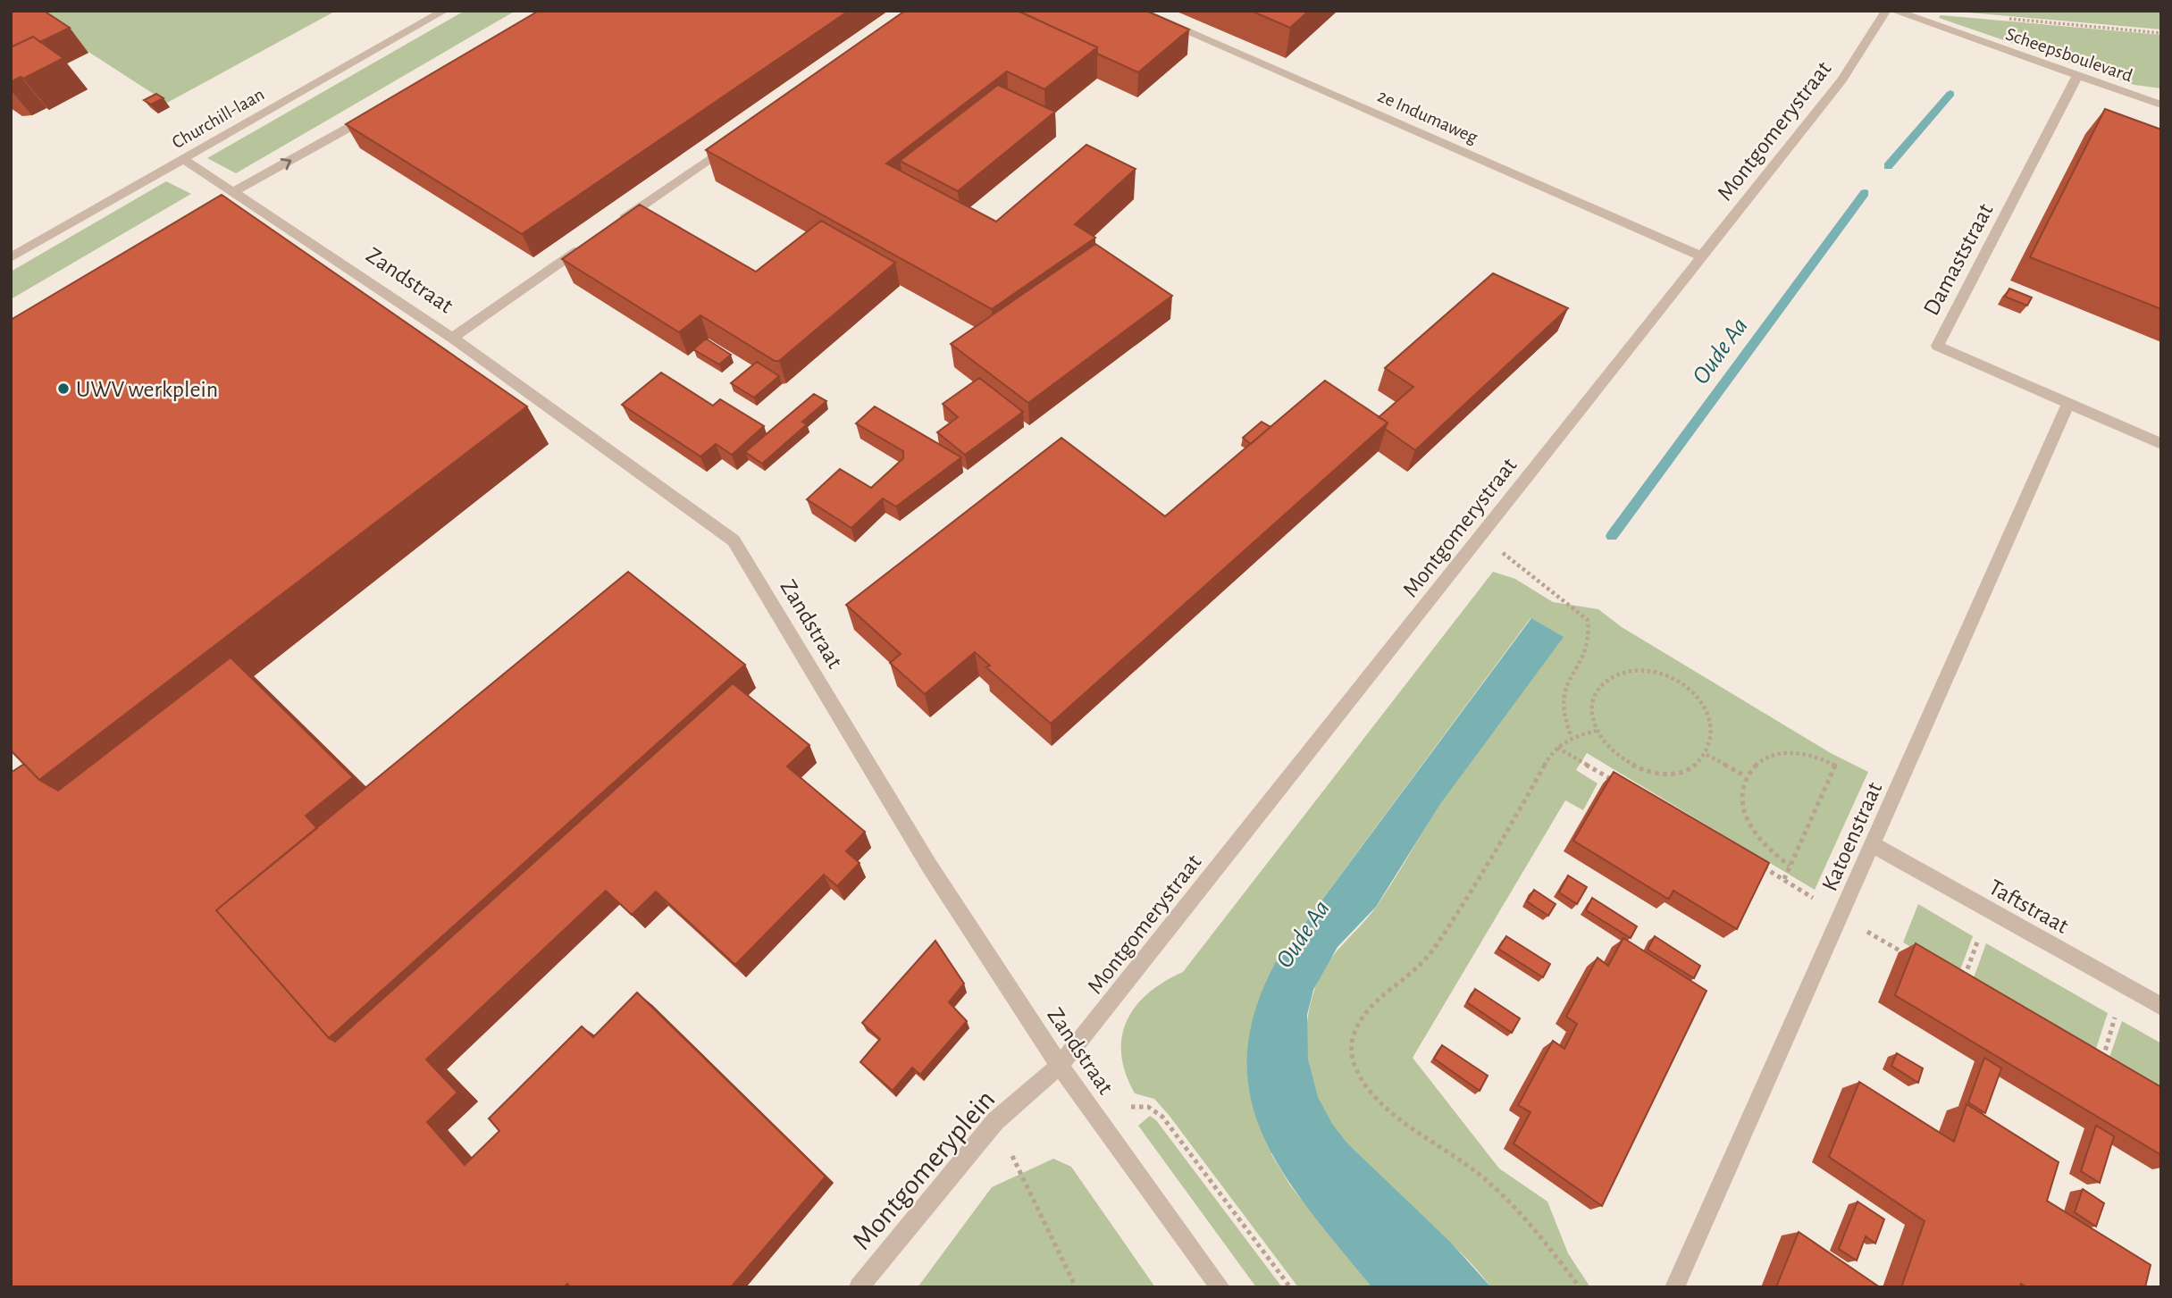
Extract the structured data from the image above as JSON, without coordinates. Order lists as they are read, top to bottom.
{
  "streets": {
    "street": [
      "Scheepsboulevard",
      "2e Indumaweg",
      "Churchill-laan",
      "Montgomerystraat",
      "Damaststraat",
      "Zandstraat",
      "Katoenstraat",
      "Taftstraat",
      "Montgomeryplein"
    ]
  },
  "crossings": [
    ["Scheepsboulevard", "Damaststraat"],
    ["2e Indumaweg", "Montgomerystraat"],
    ["Churchill-laan", "Zandstraat"],
    ["Montgomerystraat", "Zandstraat"],
    ["Montgomerystraat", "Montgomeryplein"],
    ["Damaststraat", "Katoenstraat"],
    ["Zandstraat", "Montgomeryplein"],
    ["Katoenstraat", "Taftstraat"]
  ],
  "water": ["Oude Aa"],
  "places": ["UWV werkplein"]
}
